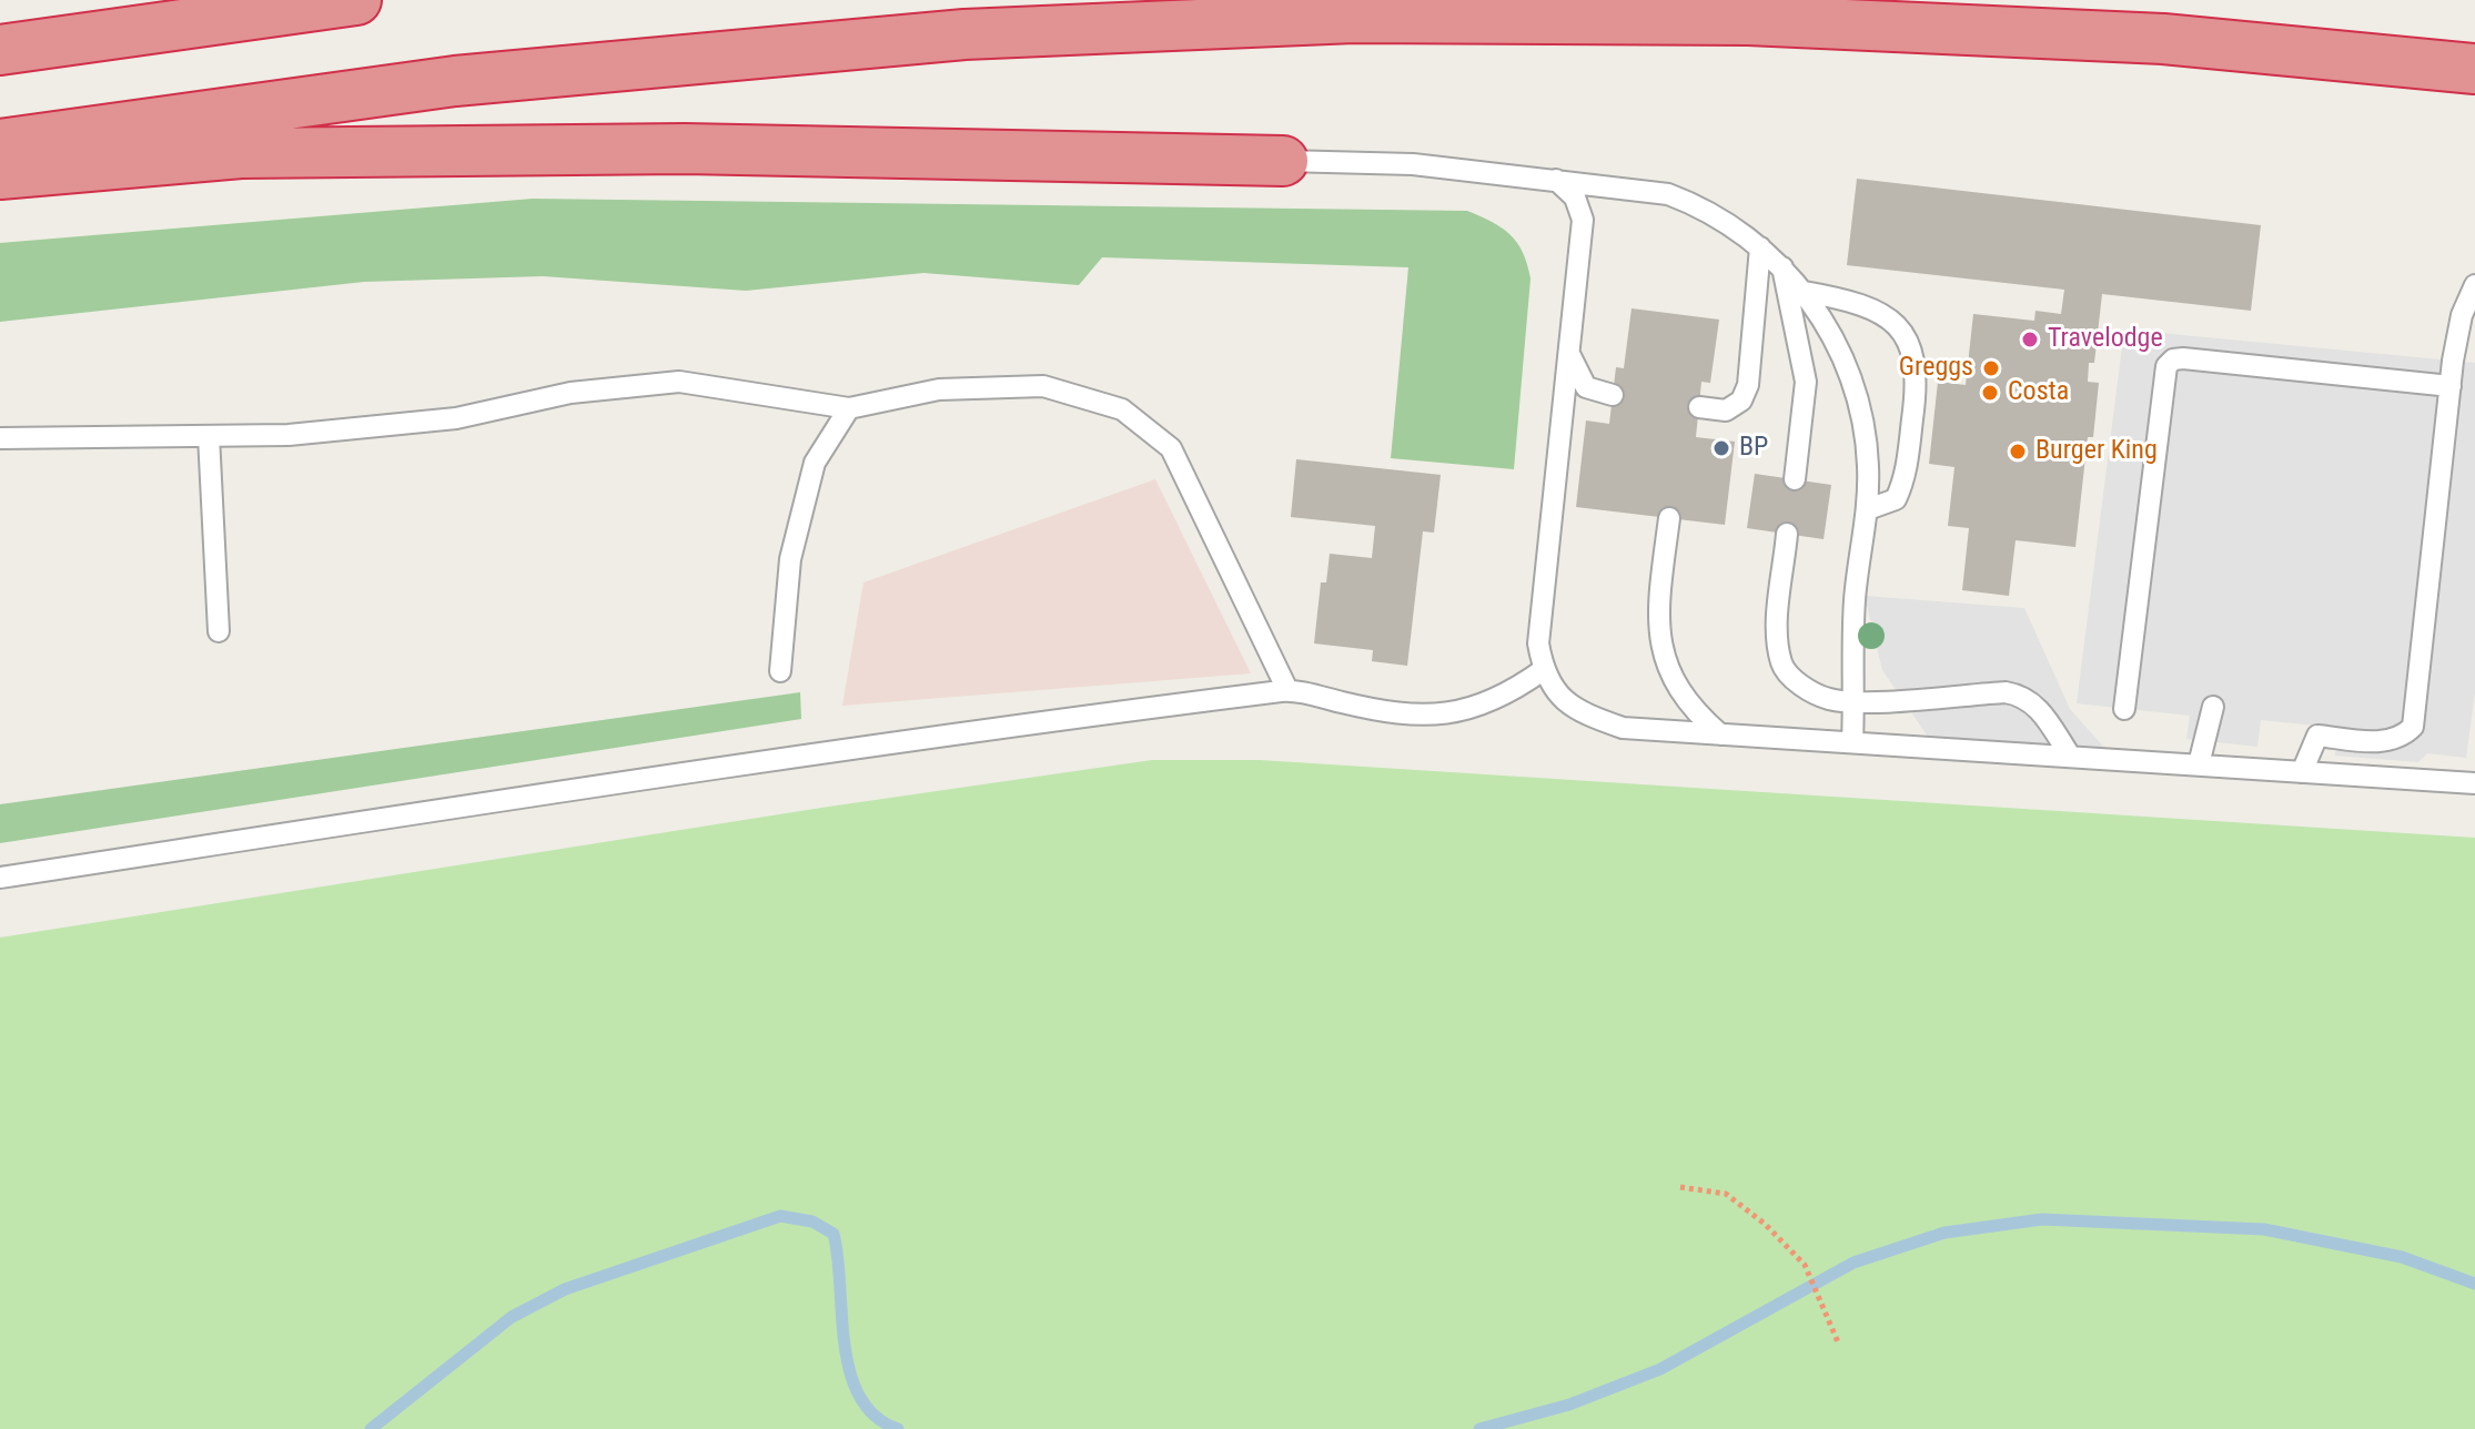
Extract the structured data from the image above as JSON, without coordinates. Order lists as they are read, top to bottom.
{
  "places": [
    "Travelodge",
    "Greggs",
    "Costa",
    "BP",
    "Burger King"
  ]
}
